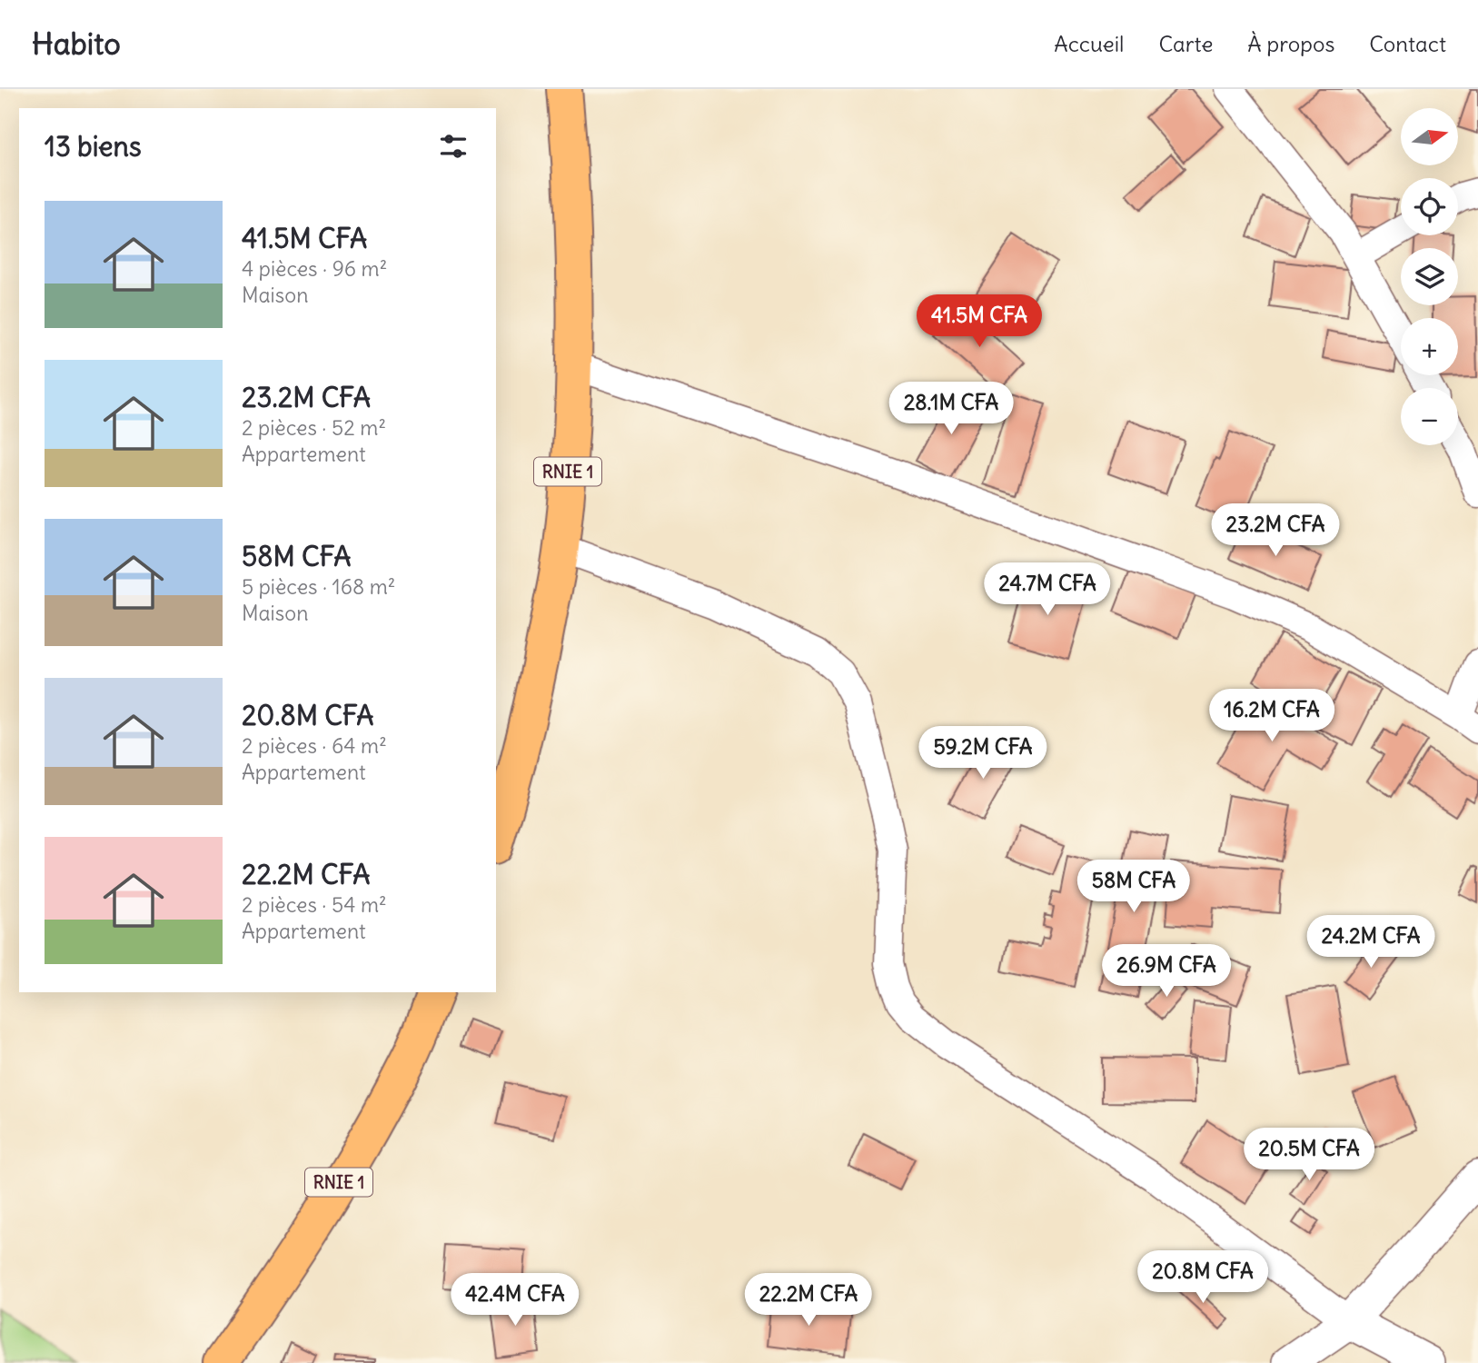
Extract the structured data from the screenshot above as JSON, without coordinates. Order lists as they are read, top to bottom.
{
  "streets": {
    "highway": ["RNIE 1"]
  },
  "north": "right",
  "page": {
    "header": "Habito",
    "nav": [
      "Accueil",
      "Carte",
      "À propos",
      "Contact"
    ],
    "map_buttons": ["+", "−"],
    "heading": "13 biens",
    "list": [
      {
        "name": "41.5M CFA",
        "note": "4 pièces · 96 m² · Maison"
      },
      {
        "name": "23.2M CFA",
        "note": "2 pièces · 52 m² · Appartement"
      },
      {
        "name": "58M CFA",
        "note": "5 pièces · 168 m² · Maison"
      },
      {
        "name": "20.8M CFA",
        "note": "2 pièces · 64 m² · Appartement"
      },
      {
        "name": "22.2M CFA",
        "note": "2 pièces · 54 m² · Appartement"
      }
    ],
    "price": [
      "41.5M CFA",
      "28.1M CFA",
      "23.2M CFA",
      "24.7M CFA",
      "16.2M CFA",
      "59.2M CFA",
      "58M CFA",
      "24.2M CFA",
      "26.9M CFA",
      "20.5M CFA",
      "20.8M CFA",
      "42.4M CFA",
      "22.2M CFA"
    ]
  }
}
